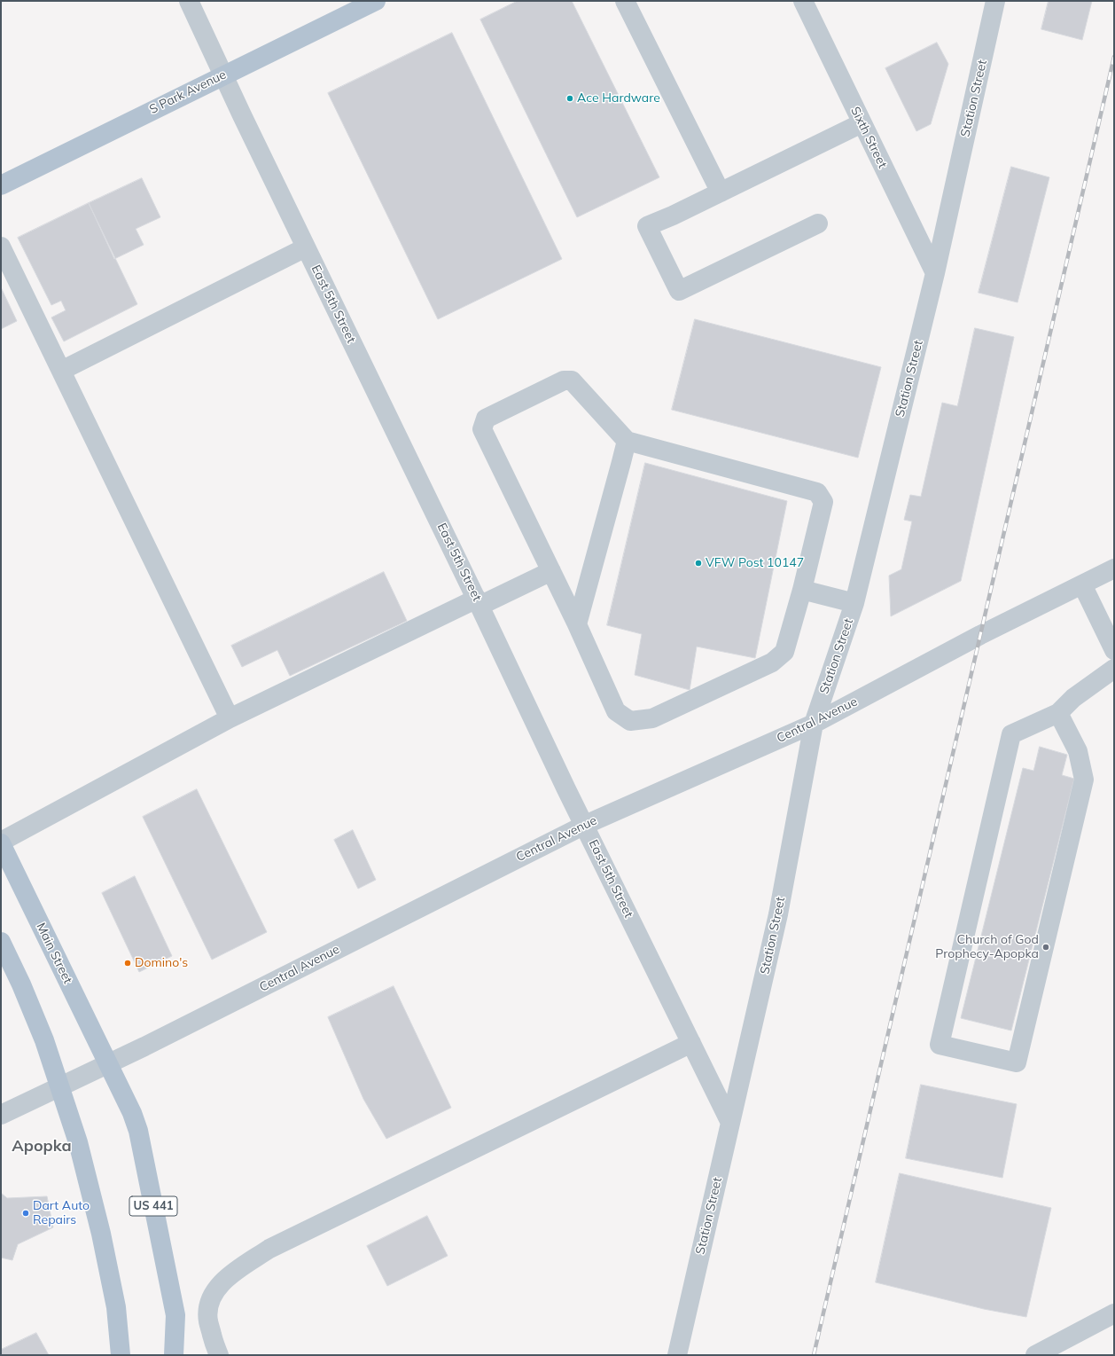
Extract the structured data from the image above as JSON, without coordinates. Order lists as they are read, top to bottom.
{
  "streets": {
    "main road": ["S Park Avenue", "Main Street", "US 441"],
    "street": [
      "Station Street",
      "Sixth Street",
      "East 5th Street",
      "Central Avenue"
    ]
  },
  "crossings": [
    ["S Park Avenue", "East 5th Street"],
    ["Station Street", "Sixth Street"],
    ["Station Street", "East 5th Street"],
    ["Station Street", "Central Avenue"],
    ["East 5th Street", "Central Avenue"],
    ["Central Avenue", "Main Street"],
    ["Central Avenue", "US 441"],
    ["Main Street", "US 441"]
  ],
  "districts": ["Apopka"],
  "places": [
    "Ace Hardware",
    "VFW Post 10147",
    "Church of God Prophecy-Apopka",
    "Domino's",
    "Dart Auto Repairs"
  ]
}
